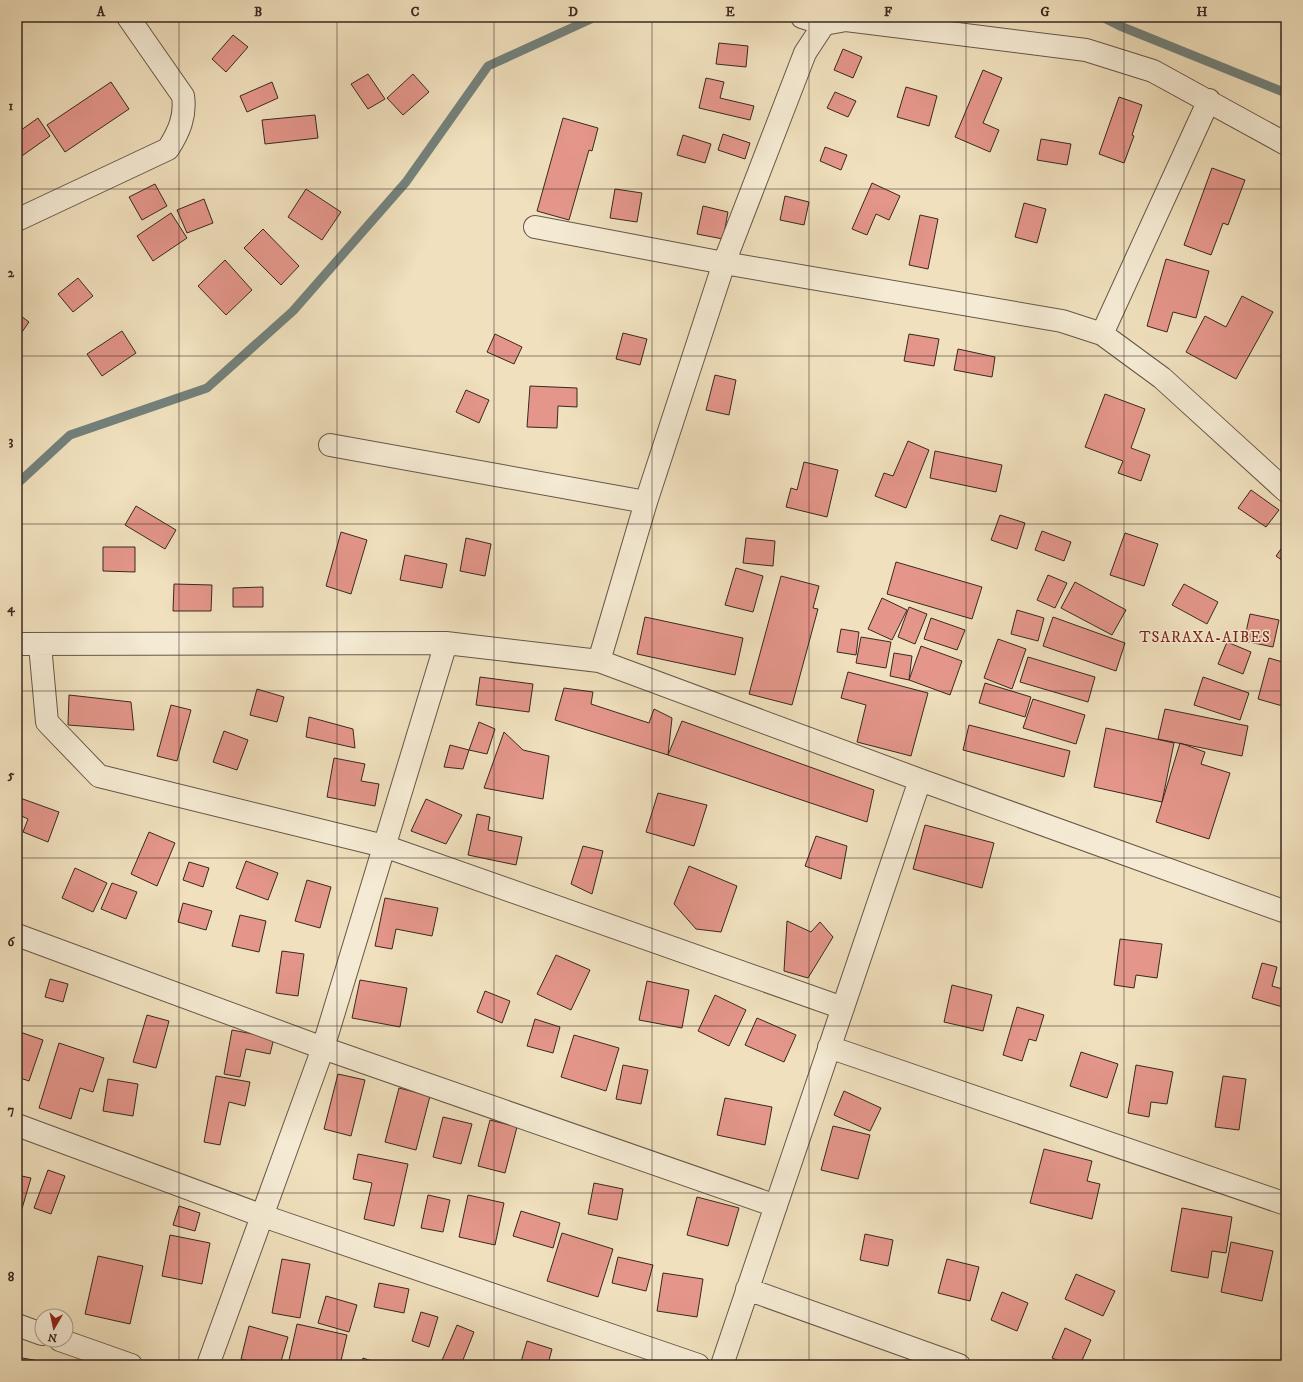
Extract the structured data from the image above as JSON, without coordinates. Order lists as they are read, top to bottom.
{
  "districts": ["TSARAXA-AIBES"],
  "north": "bottom",
  "grid": {
    "columns": [
      "A",
      "B",
      "C",
      "D",
      "E",
      "F",
      "G",
      "H"
    ],
    "rows": [
      "1",
      "2",
      "3",
      "4",
      "5",
      "6",
      "7",
      "8"
    ]
  }
}
